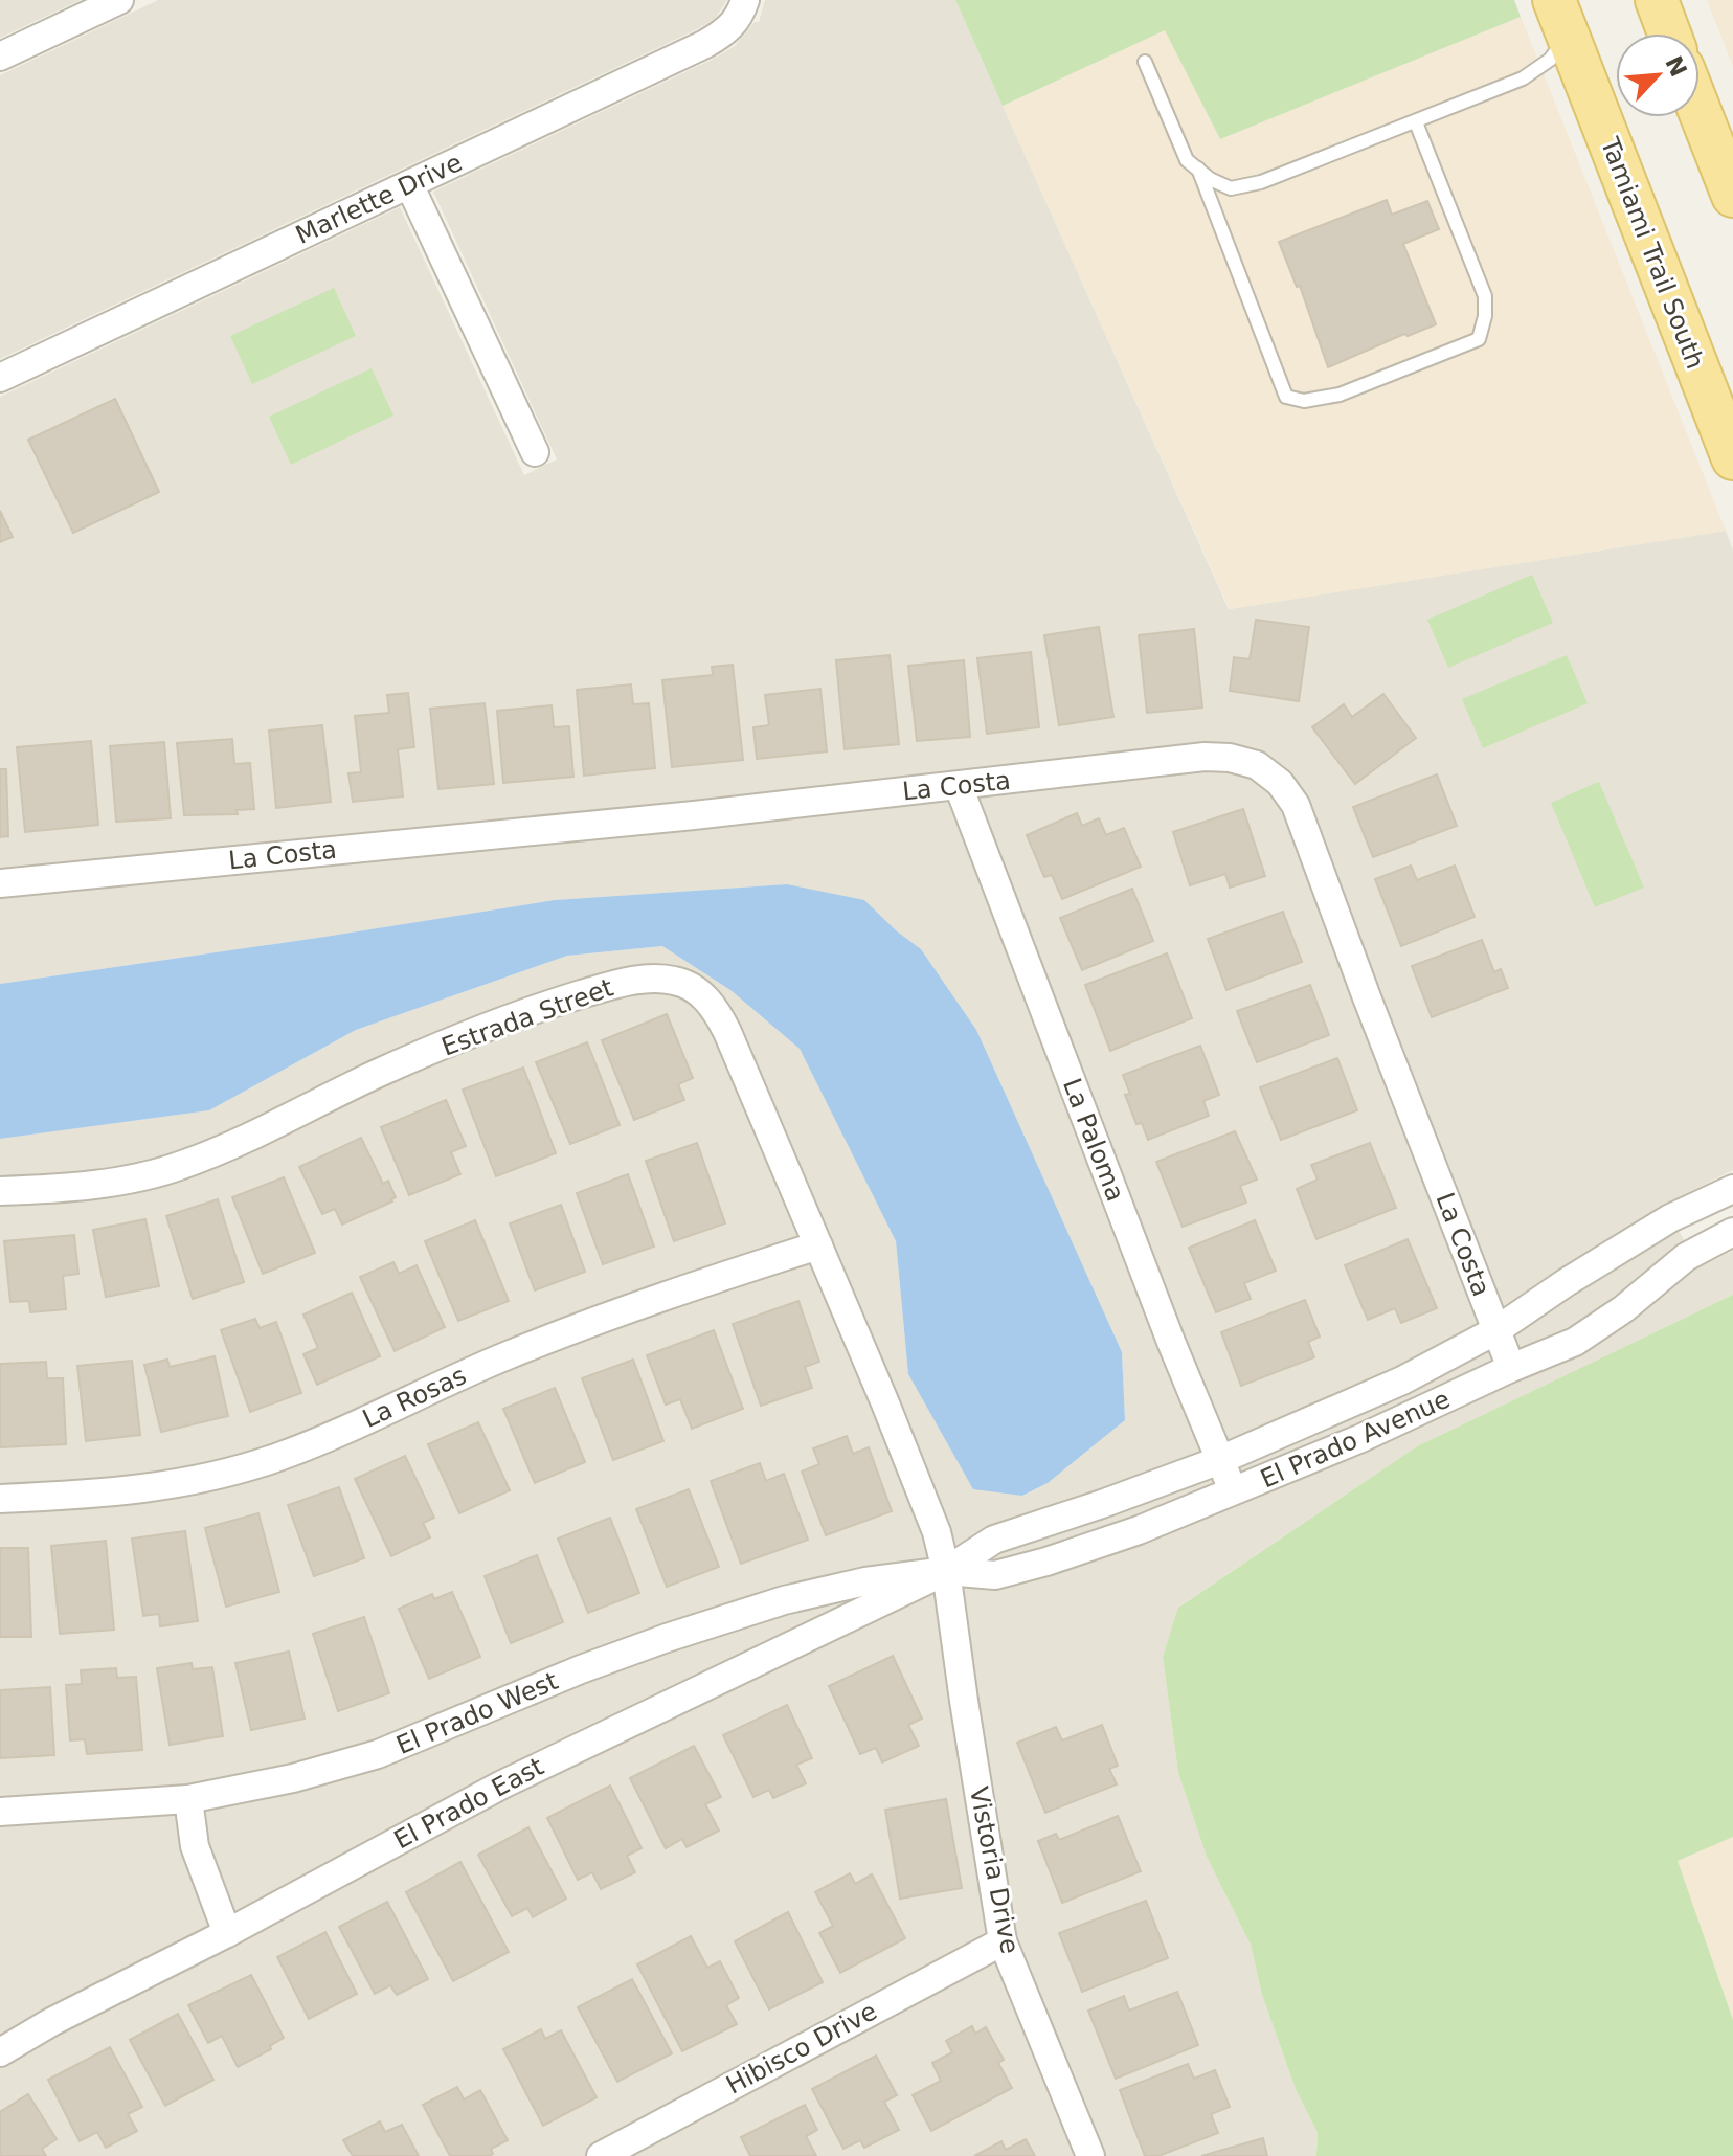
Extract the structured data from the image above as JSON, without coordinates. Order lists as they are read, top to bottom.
{
  "streets": {
    "main road": ["Tamiami Trail South"],
    "street": [
      "Marlette Drive",
      "La Costa",
      "Estrada Street",
      "La Paloma",
      "La Rosas",
      "El Prado Avenue",
      "El Prado West",
      "El Prado East",
      "Vistoria Drive",
      "Hibisco Drive"
    ]
  },
  "crossings": [
    ["La Costa", "La Paloma"],
    ["La Costa", "El Prado Avenue"],
    ["La Costa", "El Prado East"],
    ["Estrada Street", "La Rosas"],
    ["Estrada Street", "El Prado Avenue"],
    ["Estrada Street", "El Prado West"],
    ["Estrada Street", "El Prado East"],
    ["Estrada Street", "Vistoria Drive"],
    ["La Paloma", "El Prado Avenue"],
    ["La Paloma", "El Prado East"],
    ["El Prado Avenue", "El Prado West"],
    ["El Prado Avenue", "El Prado East"],
    ["El Prado Avenue", "Vistoria Drive"],
    ["El Prado West", "El Prado East"],
    ["El Prado West", "Vistoria Drive"],
    ["El Prado East", "Vistoria Drive"],
    ["Vistoria Drive", "Hibisco Drive"]
  ],
  "north": "top right"
}
